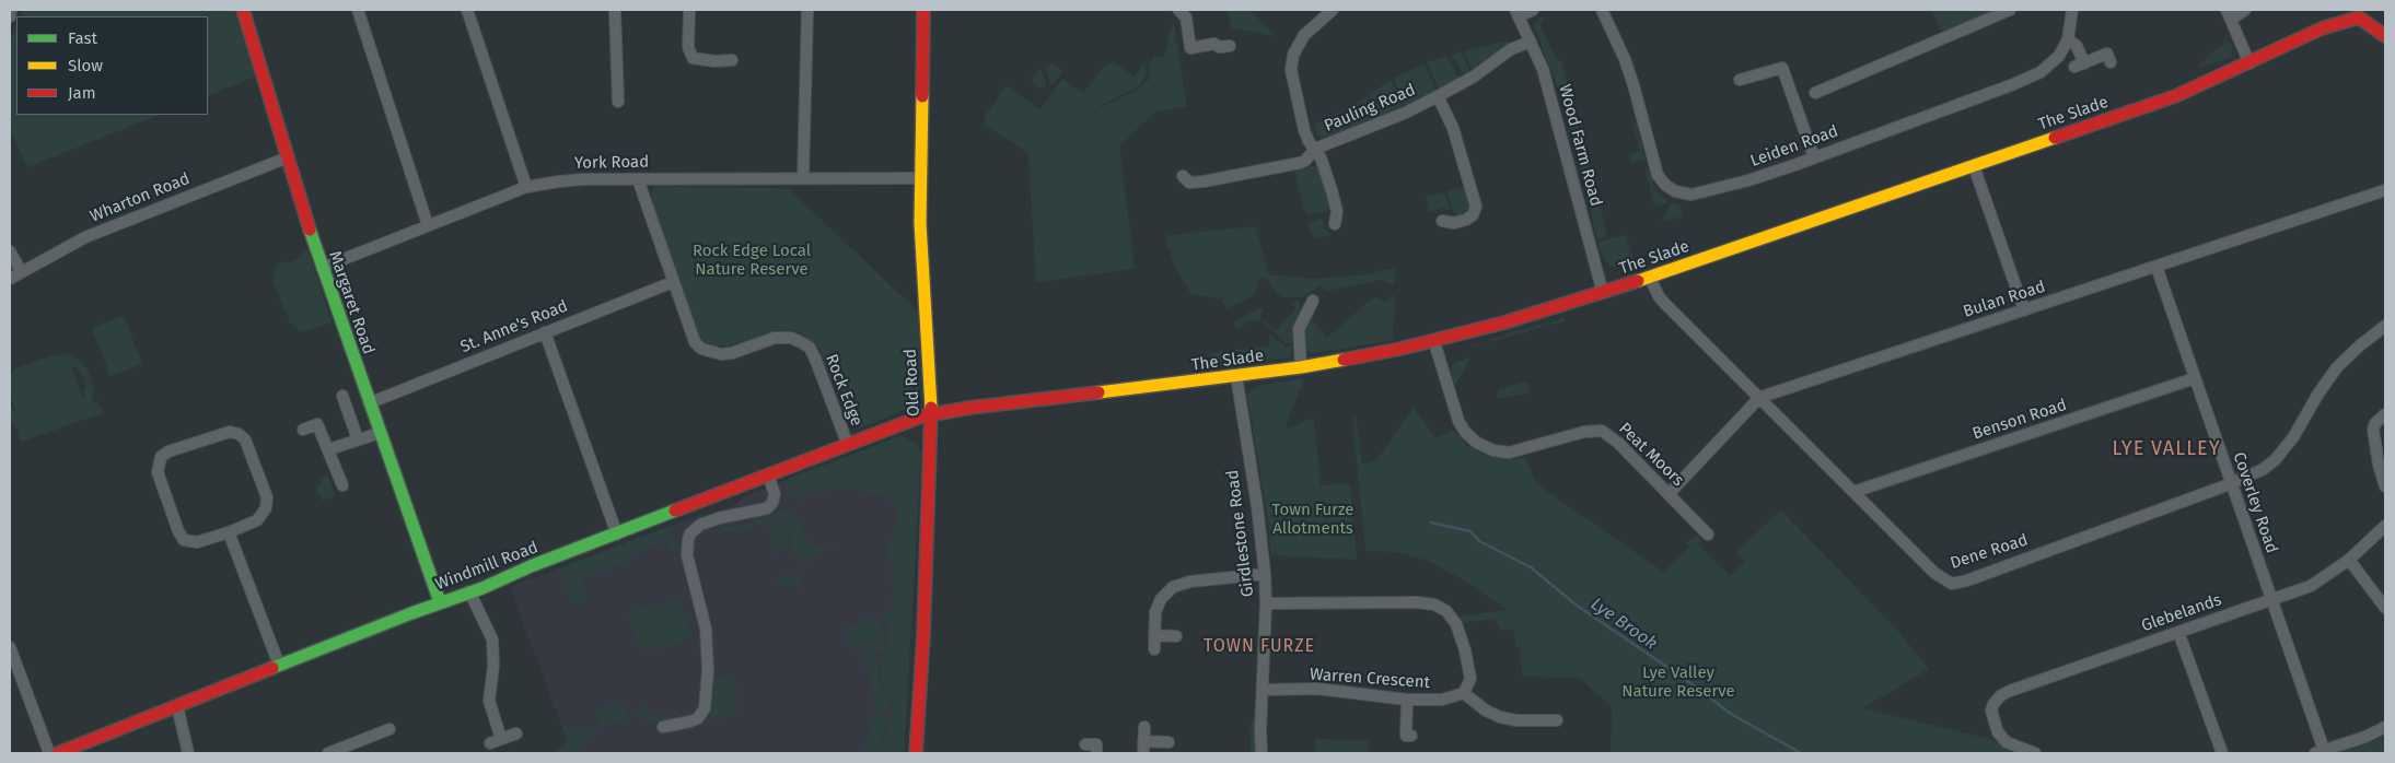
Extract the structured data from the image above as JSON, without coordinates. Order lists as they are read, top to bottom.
{
  "streets": {
    "main road": [
      "The Slade",
      "Margaret Road",
      "Old Road",
      "Windmill Road"
    ],
    "street": [
      "Pauling Road",
      "Wood Farm Road",
      "Leiden Road",
      "York Road",
      "Wharton Road",
      "Bulan Road",
      "St. Anne's Road",
      "Rock Edge",
      "Benson Road",
      "Peat Moors",
      "Coverley Road",
      "Girdlestone Road",
      "Dene Road",
      "Glebelands",
      "Warren Crescent"
    ]
  },
  "crossings": [
    ["Pauling Road", "Wood Farm Road"],
    ["The Slade", "Wood Farm Road"],
    ["The Slade", "Old Road"],
    ["The Slade", "Peat Moors"],
    ["The Slade", "Girdlestone Road"],
    ["The Slade", "Dene Road"],
    ["The Slade", "Windmill Road"],
    ["York Road", "Margaret Road"],
    ["York Road", "Old Road"],
    ["York Road", "Rock Edge"],
    ["Wharton Road", "Margaret Road"],
    ["Bulan Road", "Peat Moors"],
    ["Bulan Road", "Coverley Road"],
    ["Bulan Road", "Dene Road"],
    ["Margaret Road", "St. Anne's Road"],
    ["Margaret Road", "Windmill Road"],
    ["St. Anne's Road", "Rock Edge"],
    ["Old Road", "Windmill Road"],
    ["Rock Edge", "Windmill Road"],
    ["Benson Road", "Coverley Road"],
    ["Benson Road", "Dene Road"],
    ["Coverley Road", "Dene Road"],
    ["Coverley Road", "Glebelands"],
    ["Girdlestone Road", "Warren Crescent"]
  ],
  "districts": ["LYE VALLEY", "TOWN FURZE"],
  "water": ["Lye Brook"],
  "parks": ["Rock Edge Local Nature Reserve", "Town Furze Allotments", "Lye Valley Nature Reserve"],
  "legend": ["Fast", "Slow", "Jam"]
}
